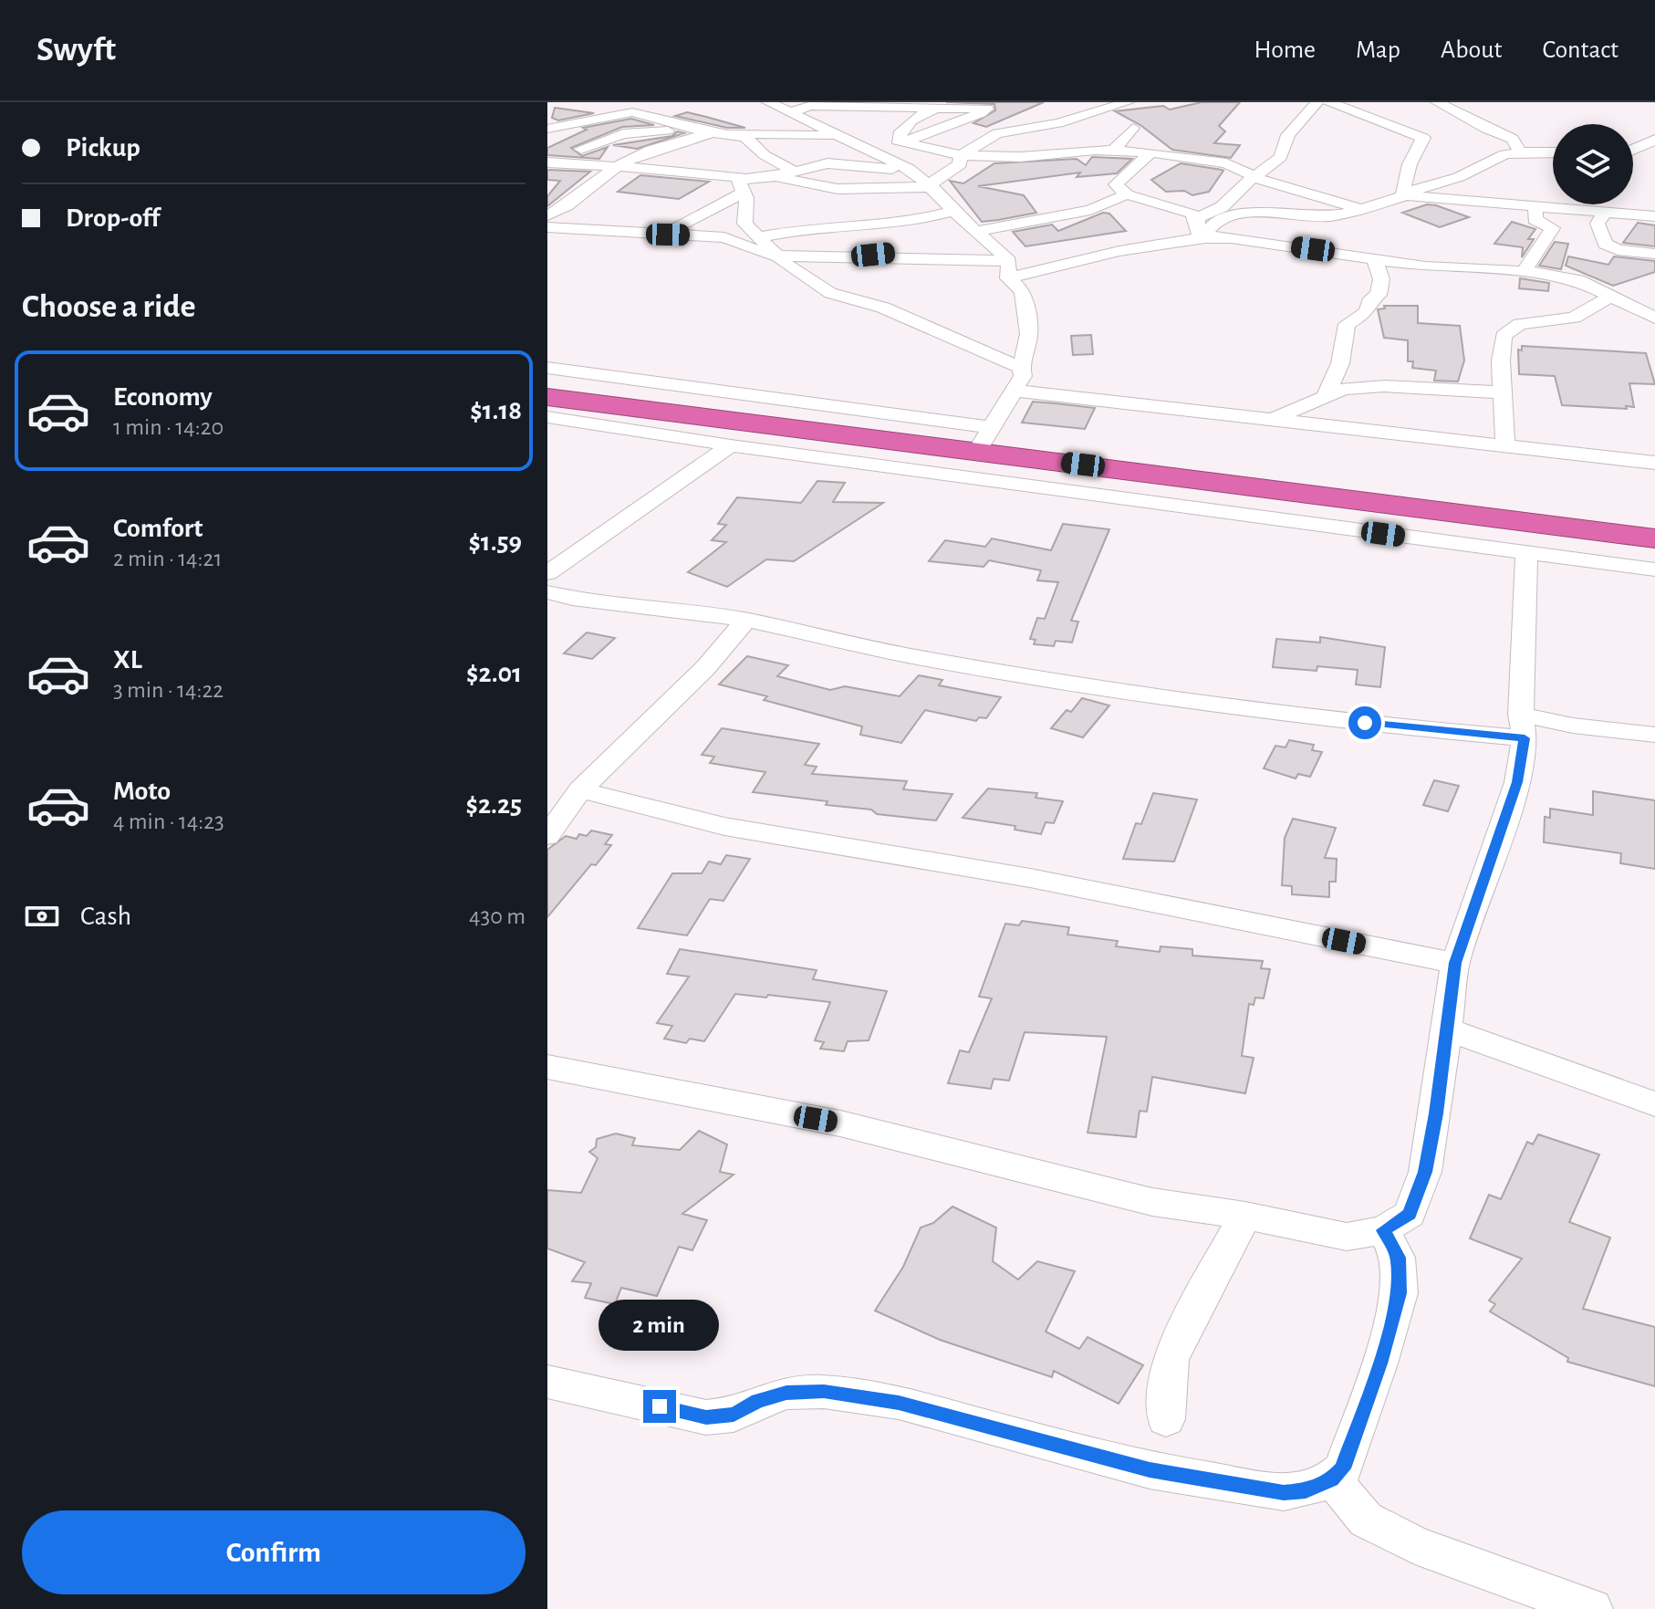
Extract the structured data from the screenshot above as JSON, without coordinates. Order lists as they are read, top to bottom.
{
  "page": {
    "header": "Swyft",
    "nav": [
      "Home",
      "Map",
      "About",
      "Contact"
    ],
    "banner": ["Pickup", "Drop-off"],
    "heading": "Choose a ride",
    "list": [
      {
        "name": "Economy",
        "note": "1 min · 14:20",
        "value": "$1.18"
      },
      {
        "name": "Comfort",
        "note": "2 min · 14:21",
        "value": "$1.59"
      },
      {
        "name": "XL",
        "note": "3 min · 14:22",
        "value": "$2.01"
      },
      {
        "name": "Moto",
        "note": "4 min · 14:23",
        "value": "$2.25"
      }
    ],
    "pay": ["Cash", "430 m"],
    "bubble": "2 min",
    "buttons": "Confirm"
  }
}
